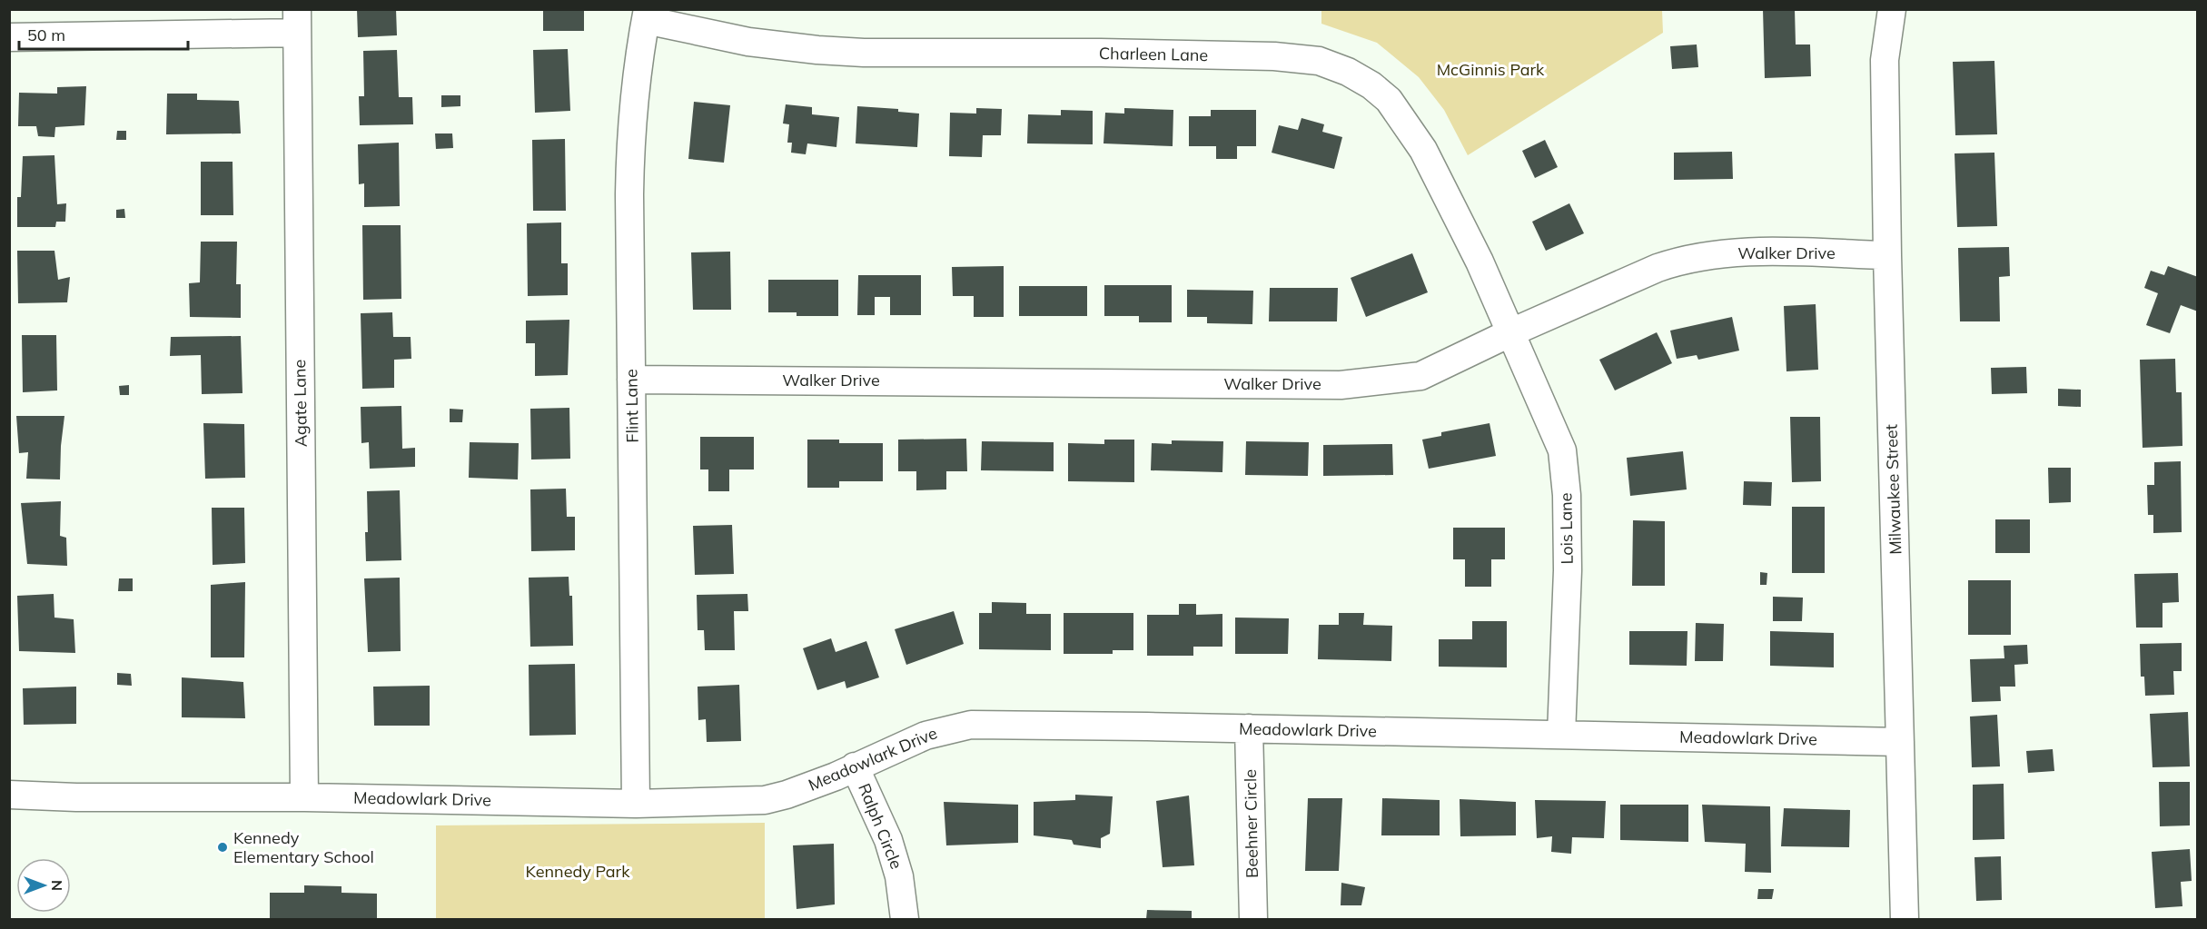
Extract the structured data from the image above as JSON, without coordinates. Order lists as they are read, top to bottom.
{
  "streets": {
    "street": [
      "Charleen Lane",
      "Walker Drive",
      "Agate Lane",
      "Flint Lane",
      "Milwaukee Street",
      "Lois Lane",
      "Meadowlark Drive",
      "Beehner Circle",
      "Ralph Circle"
    ]
  },
  "crossings": [
    ["Charleen Lane", "Walker Drive"],
    ["Charleen Lane", "Flint Lane"],
    ["Charleen Lane", "Lois Lane"],
    ["Walker Drive", "Flint Lane"],
    ["Walker Drive", "Milwaukee Street"],
    ["Walker Drive", "Lois Lane"],
    ["Agate Lane", "Meadowlark Drive"],
    ["Flint Lane", "Meadowlark Drive"],
    ["Milwaukee Street", "Meadowlark Drive"],
    ["Lois Lane", "Meadowlark Drive"],
    ["Meadowlark Drive", "Beehner Circle"],
    ["Meadowlark Drive", "Ralph Circle"]
  ],
  "parks": ["McGinnis Park", "Kennedy Park"],
  "places": ["Kennedy Elementary School"],
  "scale_bar": "50 m",
  "north": "right"
}
